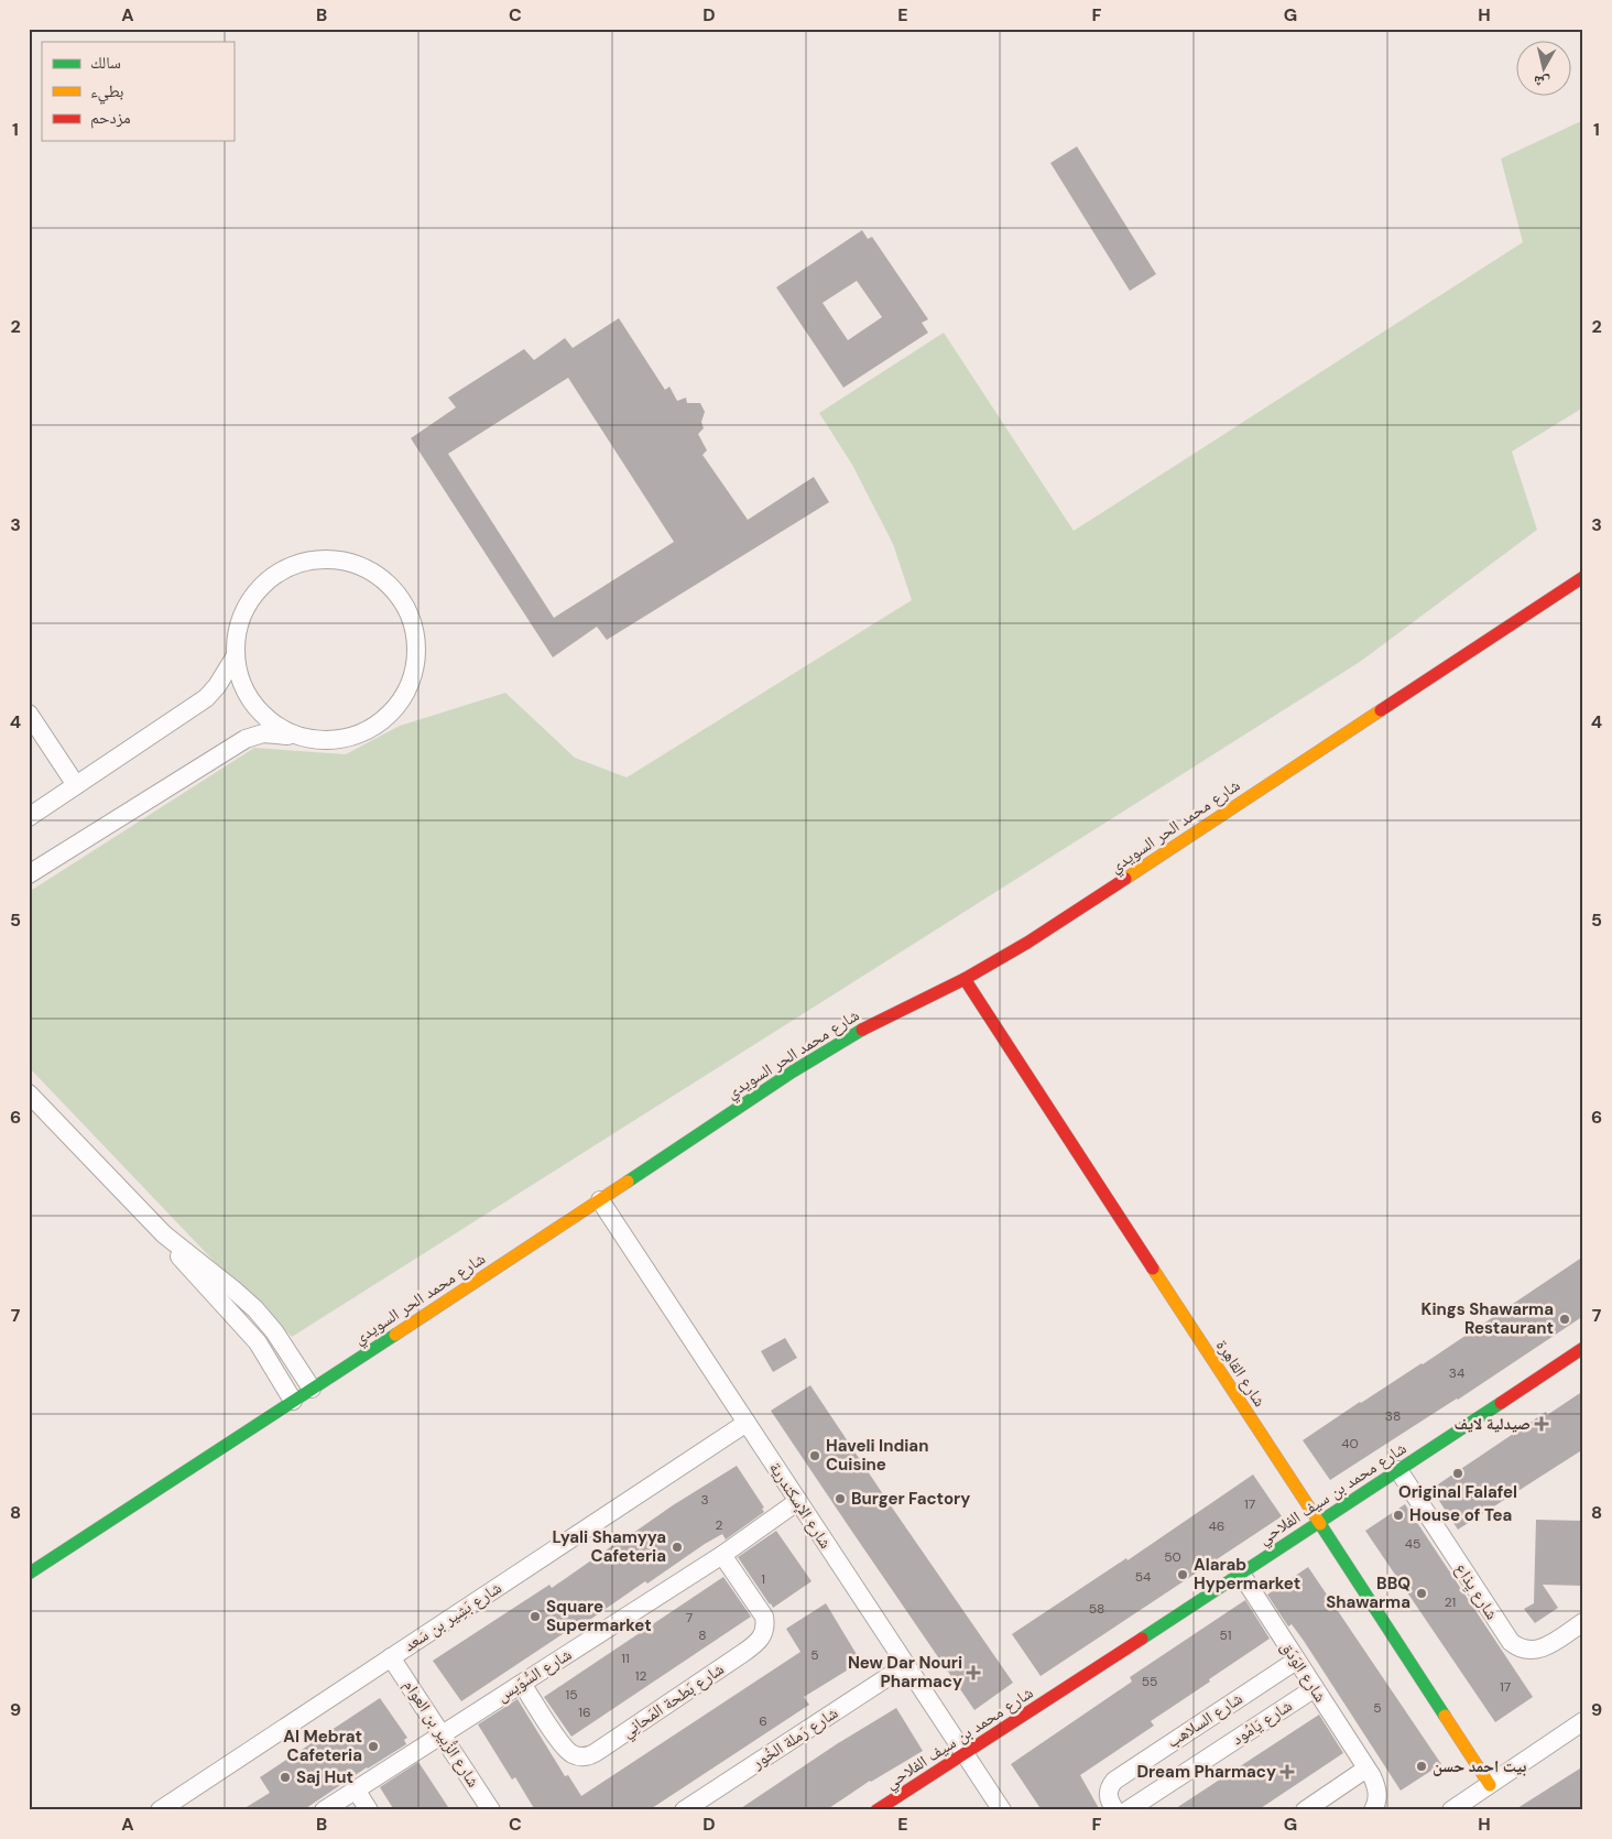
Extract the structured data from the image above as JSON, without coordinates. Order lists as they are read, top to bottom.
{
  "streets": {
    "street": [
      "شارع محمد الحر السويدي",
      "شارع القاهِرة",
      "شارع محمد بن سيف الفلاحي",
      "شارع الإسكندرية",
      "شارع يِذاع",
      "شارع بَشِير بن سَعد",
      "شارع الوَدَق",
      "شارع السُّوَيس",
      "شارع بَطحة المَحانِي",
      "شارع السلاهب",
      "شارع يَامُود",
      "شارع الزُّبير بن العوام",
      "شارع رَملة الخُور"
    ]
  },
  "crossings": [
    ["شارع محمد الحر السويدي", "شارع القاهِرة"],
    ["شارع محمد الحر السويدي", "شارع الإسكندرية"],
    ["شارع القاهِرة", "شارع محمد بن سيف الفلاحي"],
    ["شارع محمد بن سيف الفلاحي", "شارع الإسكندرية"],
    ["شارع محمد بن سيف الفلاحي", "شارع يِذاع"],
    ["شارع محمد بن سيف الفلاحي", "شارع الوَدَق"],
    ["شارع الإسكندرية", "شارع بَشِير بن سَعد"],
    ["شارع الإسكندرية", "شارع السُّوَيس"],
    ["شارع الإسكندرية", "شارع رَملة الخُور"],
    ["شارع بَشِير بن سَعد", "شارع الزُّبير بن العوام"],
    ["شارع الوَدَق", "شارع السلاهب"],
    ["شارع الوَدَق", "شارع يَامُود"],
    ["شارع السُّوَيس", "شارع بَطحة المَحانِي"],
    ["شارع السُّوَيس", "شارع الزُّبير بن العوام"],
    ["شارع السلاهب", "شارع يَامُود"]
  ],
  "places": {
    "other": [
      "Kings Shawarma Restaurant",
      "Haveli Indian Cuisine",
      "Original Falafel",
      "Burger Factory",
      "House of Tea",
      "Lyali Shamyya Cafeteria",
      "Alarab Hypermarket",
      "BBQ Shawarma",
      "Square Supermarket",
      "Al Mebrat Cafeteria",
      "بيت احمد حسن",
      "Saj Hut"
    ],
    "health": ["صيدلية لايف", "New Dar Nouri Pharmacy", "Dream Pharmacy"]
  },
  "house_numbers": [
    "34",
    "38",
    "40",
    "3",
    "17",
    "2",
    "46",
    "45",
    "50",
    "54",
    "1",
    "21",
    "58",
    "7",
    "8",
    "51",
    "5",
    "11",
    "12",
    "55",
    "17",
    "15",
    "5",
    "16",
    "6"
  ],
  "legend": ["سالك", "بطيء", "مزدحم"],
  "north": "bottom",
  "grid": {
    "columns": [
      "A",
      "B",
      "C",
      "D",
      "E",
      "F",
      "G",
      "H"
    ],
    "rows": [
      "1",
      "2",
      "3",
      "4",
      "5",
      "6",
      "7",
      "8",
      "9"
    ]
  }
}
